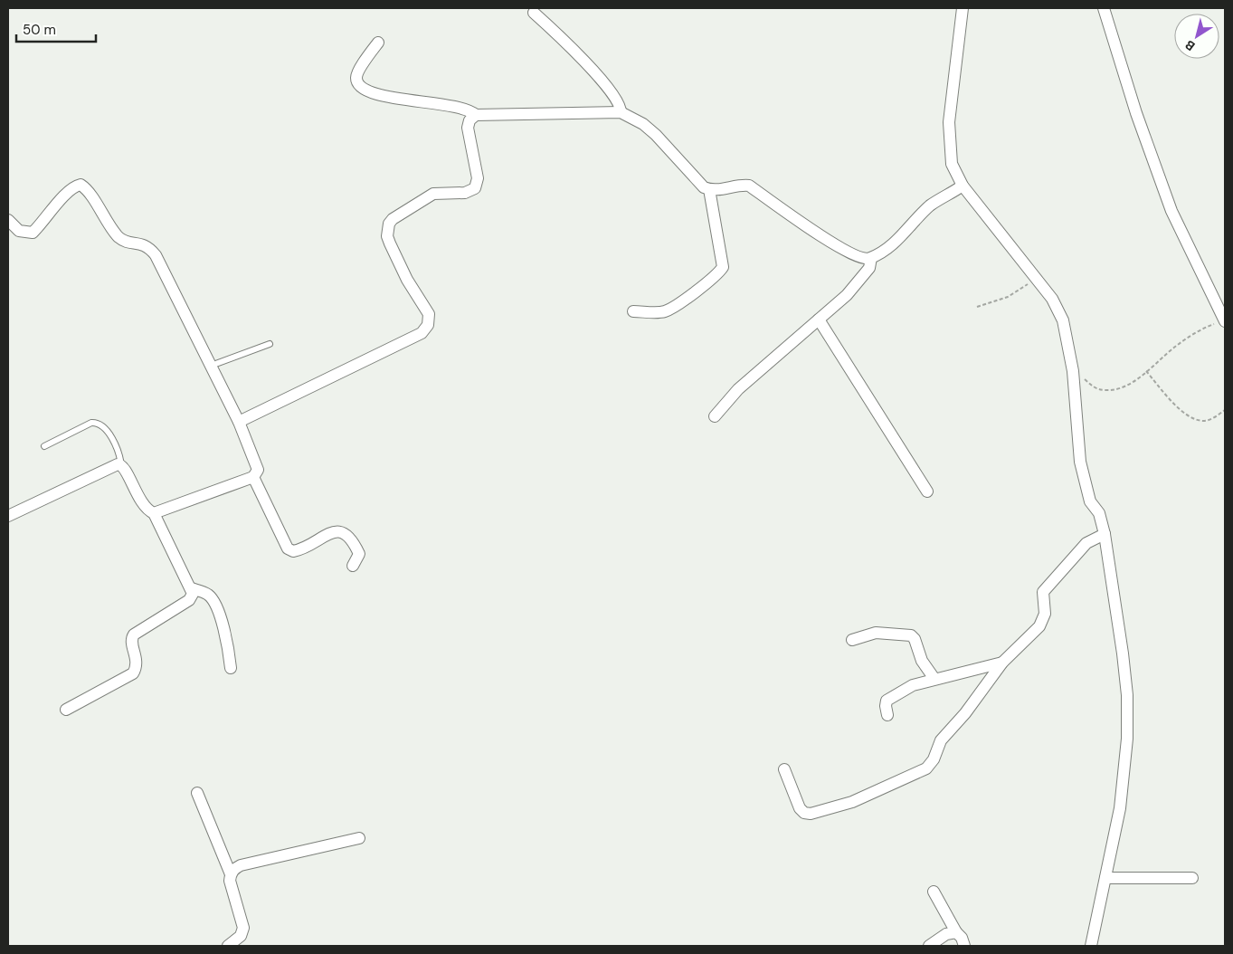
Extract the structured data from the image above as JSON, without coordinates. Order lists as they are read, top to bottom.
{
  "scale_bar": "50 m",
  "north": "bottom left"
}
